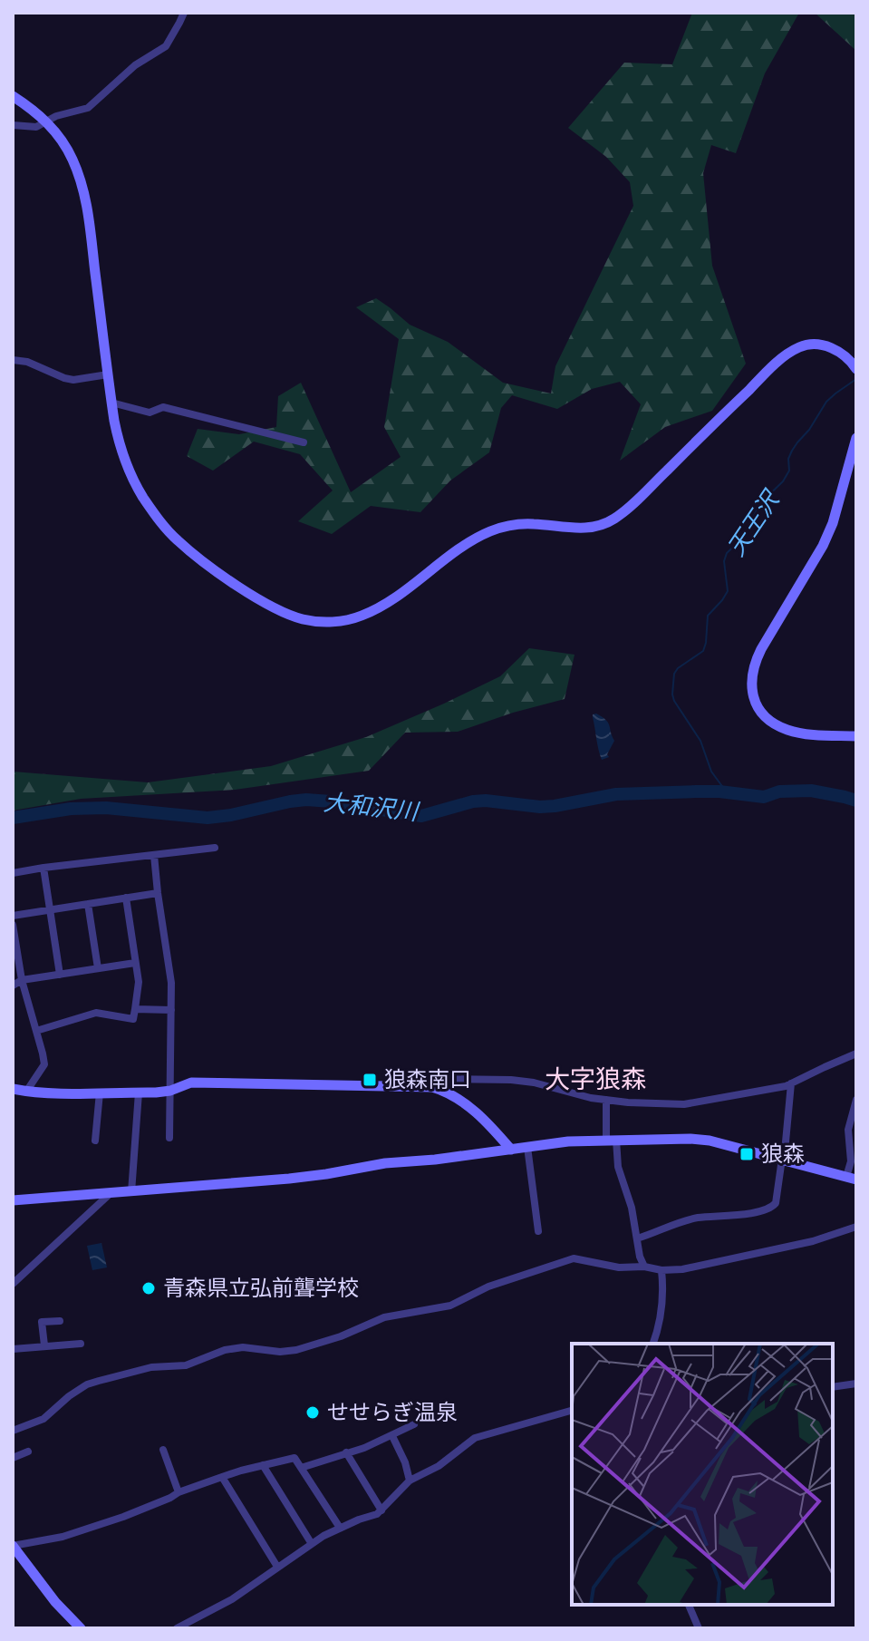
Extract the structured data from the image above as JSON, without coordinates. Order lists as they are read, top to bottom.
{
  "districts": ["大字狼森"],
  "water": ["天王沢", "大和沢川"],
  "places": {
    "transit": ["狼森南口", "狼森"],
    "other": ["青森県立弘前聾学校", "せせらぎ温泉"]
  }
}
